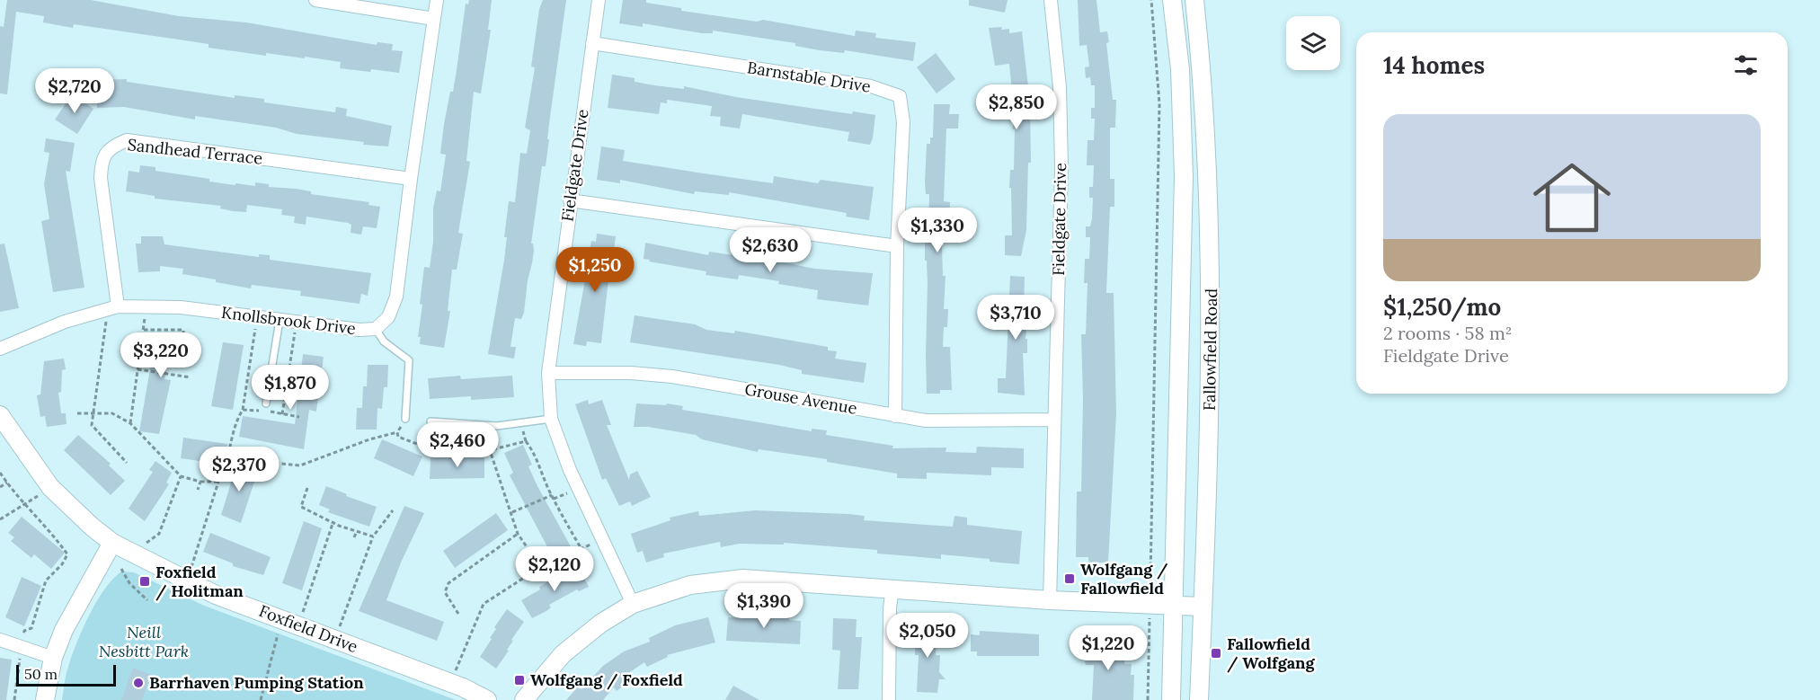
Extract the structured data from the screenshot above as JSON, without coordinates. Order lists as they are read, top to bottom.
{
  "streets": {
    "street": [
      "Barnstable Drive",
      "Sandhead Terrace",
      "Fieldgate Drive",
      "Knollsbrook Drive",
      "Fallowfield Road",
      "Grouse Avenue",
      "Foxfield Drive"
    ]
  },
  "crossings": [
    ["Barnstable Drive", "Fieldgate Drive"],
    ["Barnstable Drive", "Grouse Avenue"],
    ["Sandhead Terrace", "Knollsbrook Drive"],
    ["Fieldgate Drive", "Grouse Avenue"]
  ],
  "parks": ["Neill Nesbitt Park"],
  "places": {
    "transit": [
      "Wolfgang / Fallowfield",
      "Foxfield / Holitman",
      "Fallowfield / Wolfgang",
      "Wolfgang / Foxfield"
    ],
    "other": ["Barrhaven Pumping Station"]
  },
  "scale_bar": "50 m",
  "page": {
    "heading": "14 homes",
    "price": [
      "$2,720",
      "$2,850",
      "$1,330",
      "$2,630",
      "$1,250",
      "$3,710",
      "$3,220",
      "$1,870",
      "$2,460",
      "$2,370",
      "$2,120",
      "$1,390",
      "$2,050",
      "$1,220"
    ],
    "list": [
      {
        "name": "$1,250/mo",
        "note": "2 rooms · 58 m² · Fieldgate Drive"
      }
    ],
    "scale": "50 m"
  }
}
